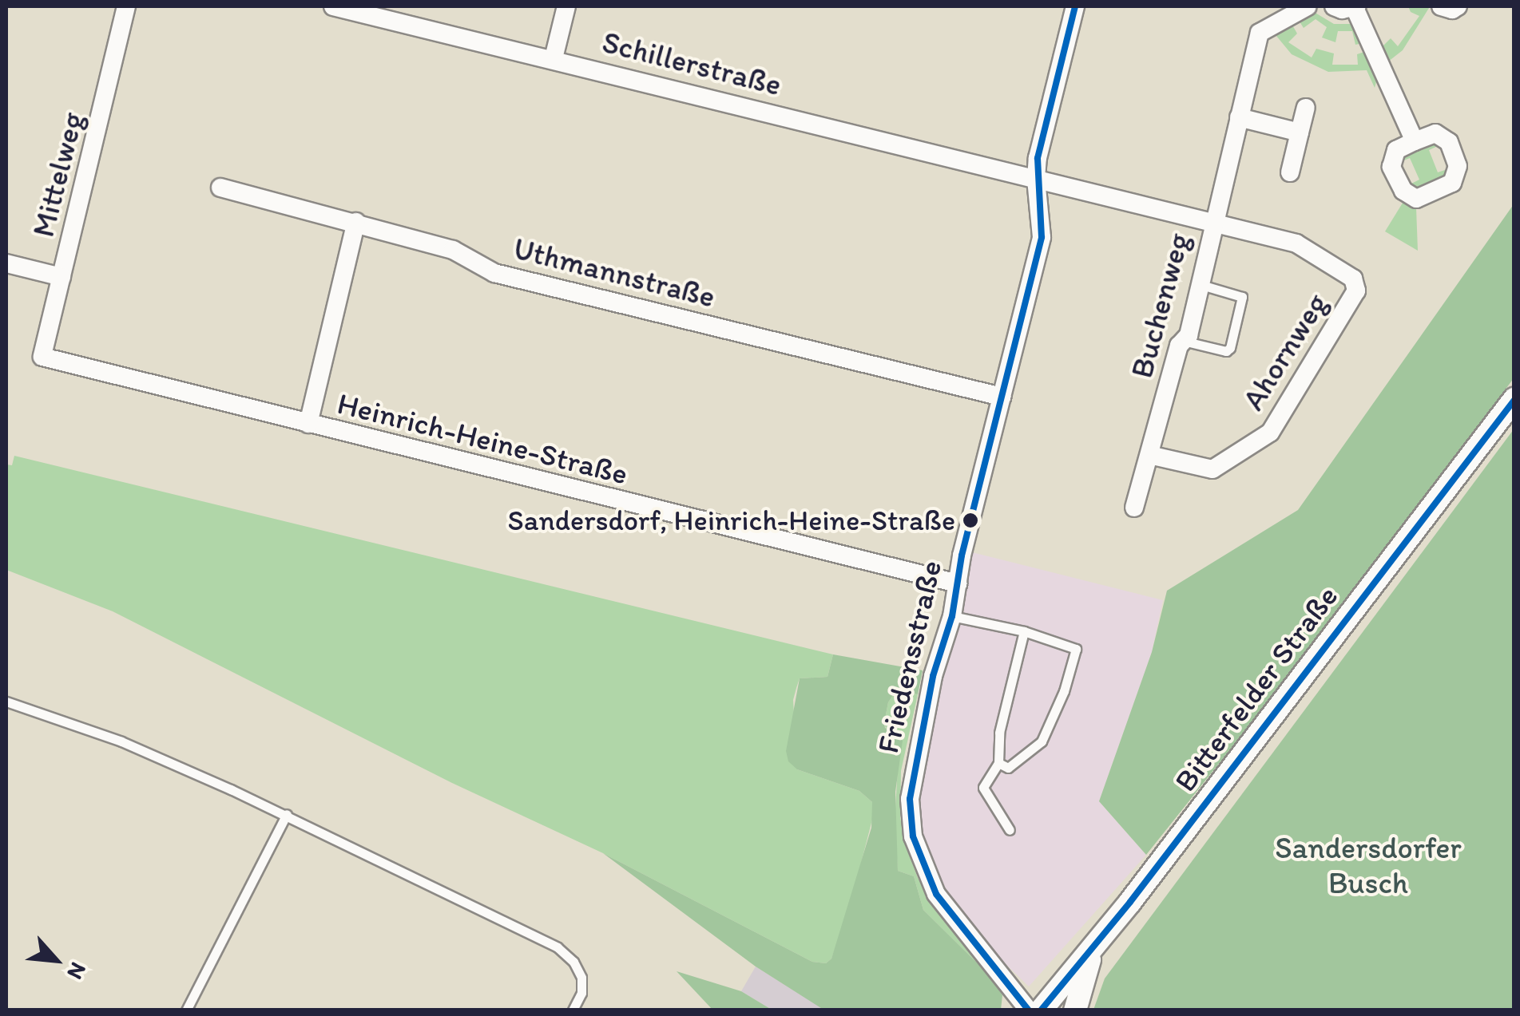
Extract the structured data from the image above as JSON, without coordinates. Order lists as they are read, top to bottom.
{
  "streets": {
    "street": [
      "Schillerstraße",
      "Mittelweg",
      "Uthmannstraße",
      "Buchenweg",
      "Ahornweg",
      "Heinrich-Heine-Straße",
      "Friedensstraße",
      "Bitterfelder Straße"
    ]
  },
  "crossings": [
    ["Schillerstraße", "Buchenweg"],
    ["Schillerstraße", "Ahornweg"],
    ["Schillerstraße", "Friedensstraße"],
    ["Mittelweg", "Heinrich-Heine-Straße"],
    ["Uthmannstraße", "Friedensstraße"],
    ["Buchenweg", "Ahornweg"],
    ["Heinrich-Heine-Straße", "Friedensstraße"]
  ],
  "parks": ["Sandersdorfer Busch"],
  "places": ["Sandersdorf, Heinrich-Heine-Straße"],
  "north": "bottom right"
}
